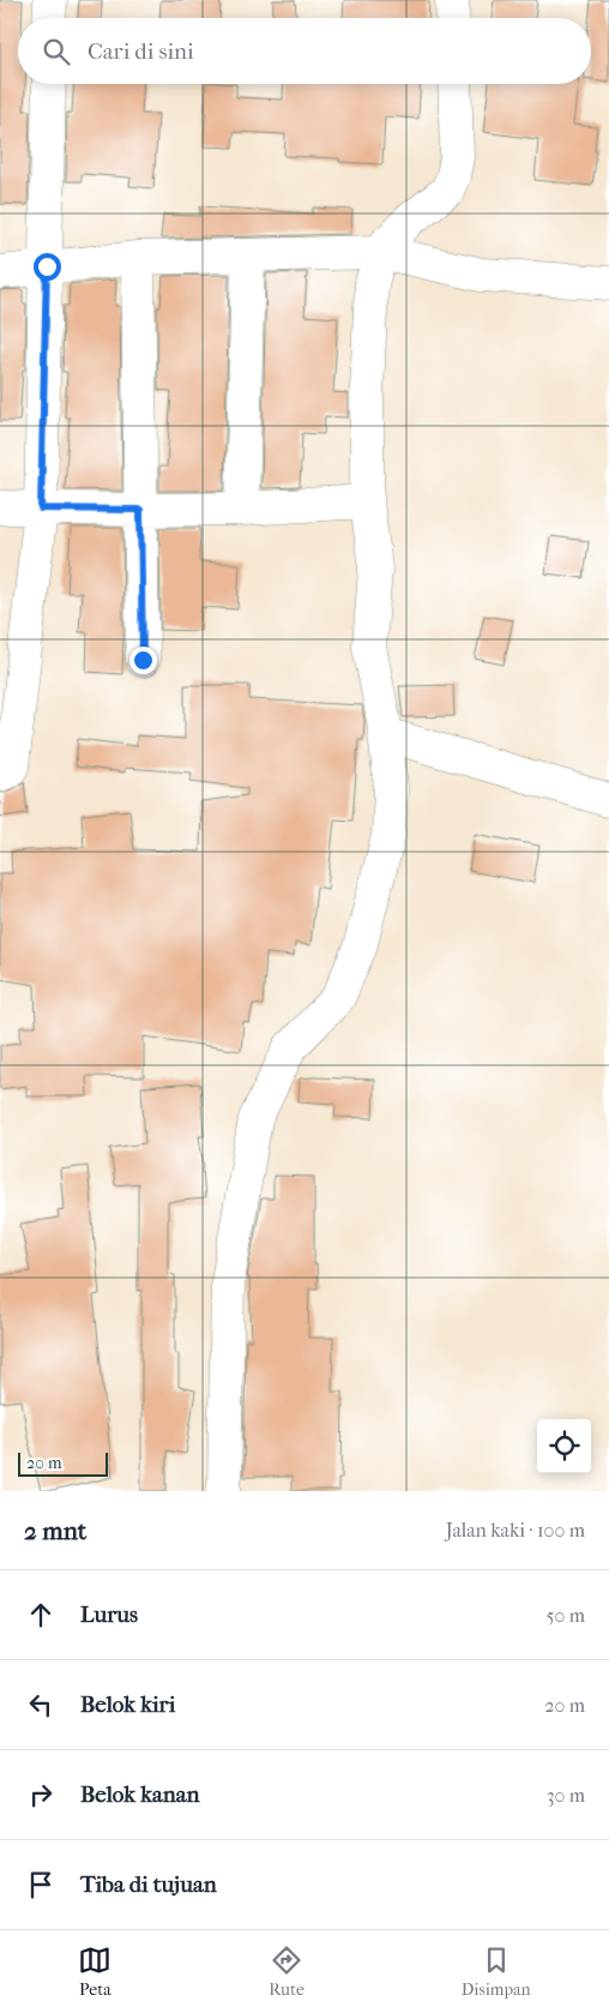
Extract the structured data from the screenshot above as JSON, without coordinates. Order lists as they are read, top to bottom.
{
  "scale_bar": "20 m",
  "page": {
    "search": "Cari di sini",
    "scale": "20 m",
    "heading": ["2 mnt", "Jalan kaki · 100 m"],
    "list": [
      ["Lurus", "50 m"],
      ["Belok kiri", "20 m"],
      ["Belok kanan", "30 m"],
      "Tiba di tujuan"
    ],
    "nav": ["Peta", "Rute", "Disimpan"]
  }
}
